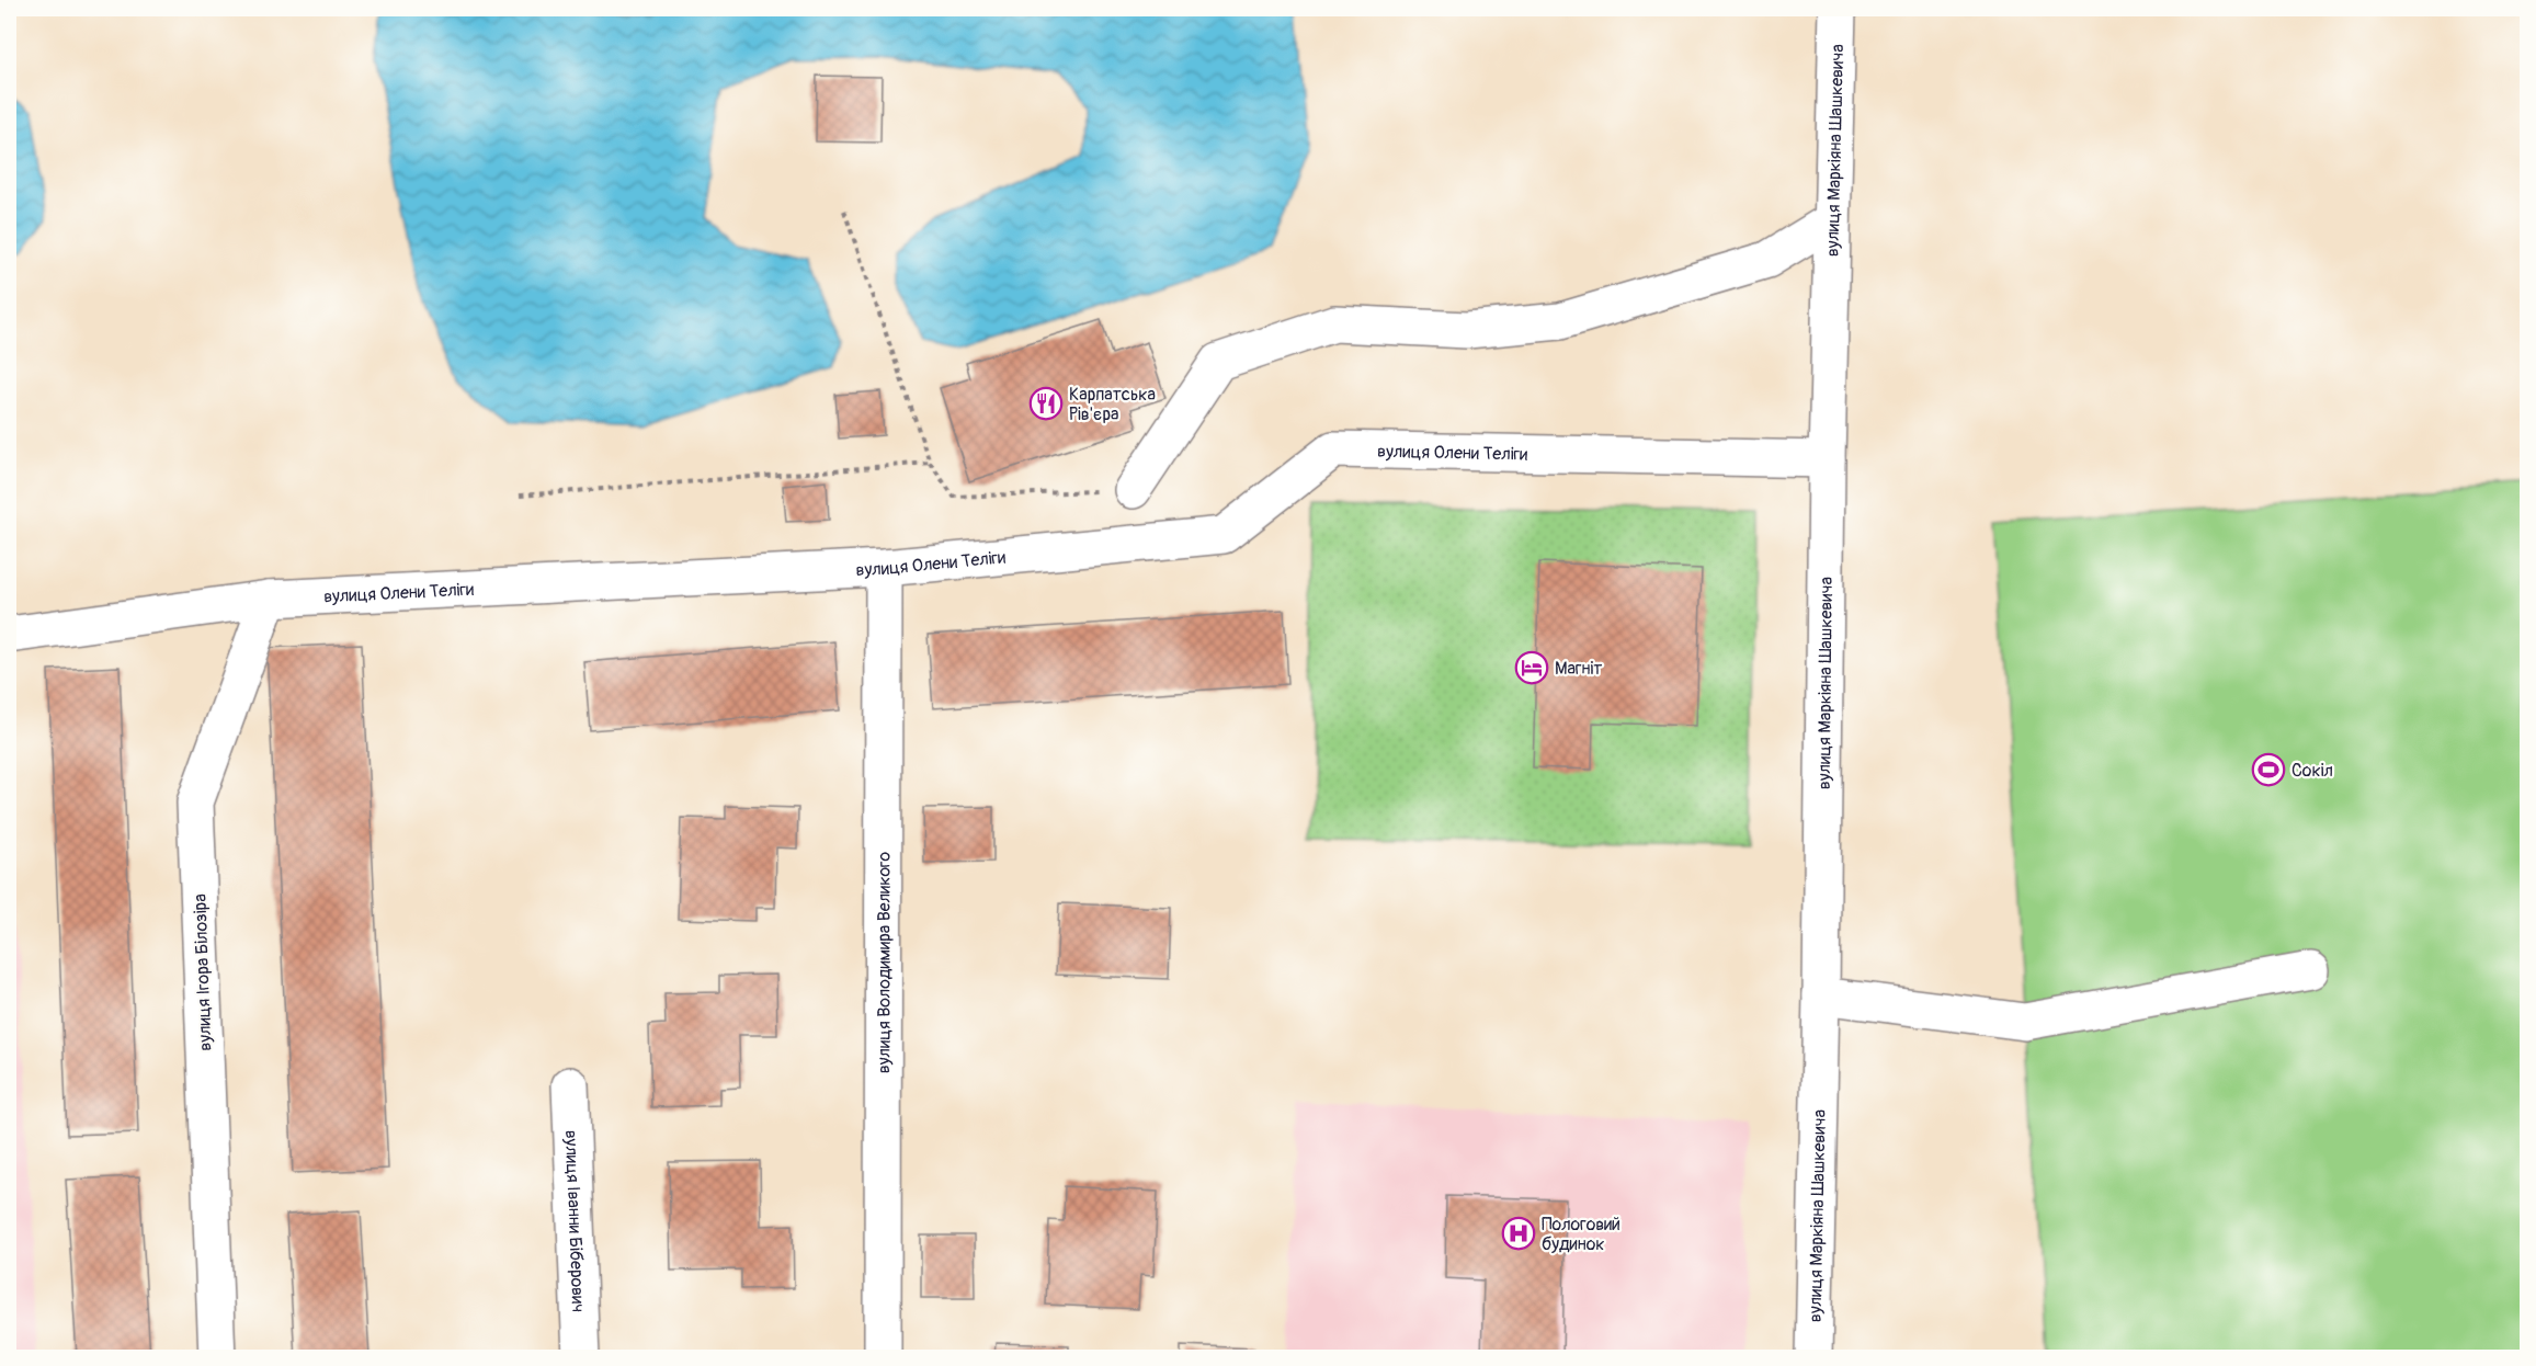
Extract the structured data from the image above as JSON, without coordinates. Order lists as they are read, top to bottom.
{
  "streets": {
    "street": [
      "вулиця Маркіяна Шашкевича",
      "вулиця Олени Теліги",
      "вулиця Володимира Великого",
      "вулиця Ігора Білозіра",
      "вулиця Іванни Біберович"
    ]
  },
  "crossings": [
    ["вулиця Маркіяна Шашкевича", "вулиця Олени Теліги"],
    ["вулиця Олени Теліги", "вулиця Володимира Великого"],
    ["вулиця Олени Теліги", "вулиця Ігора Білозіра"]
  ],
  "places": {
    "restaurant": ["Карпатська Рів'єра"],
    "hotel": ["Магніт"],
    "sports": ["Сокіл"],
    "hospital": ["Пологовий будинок"]
  }
}
